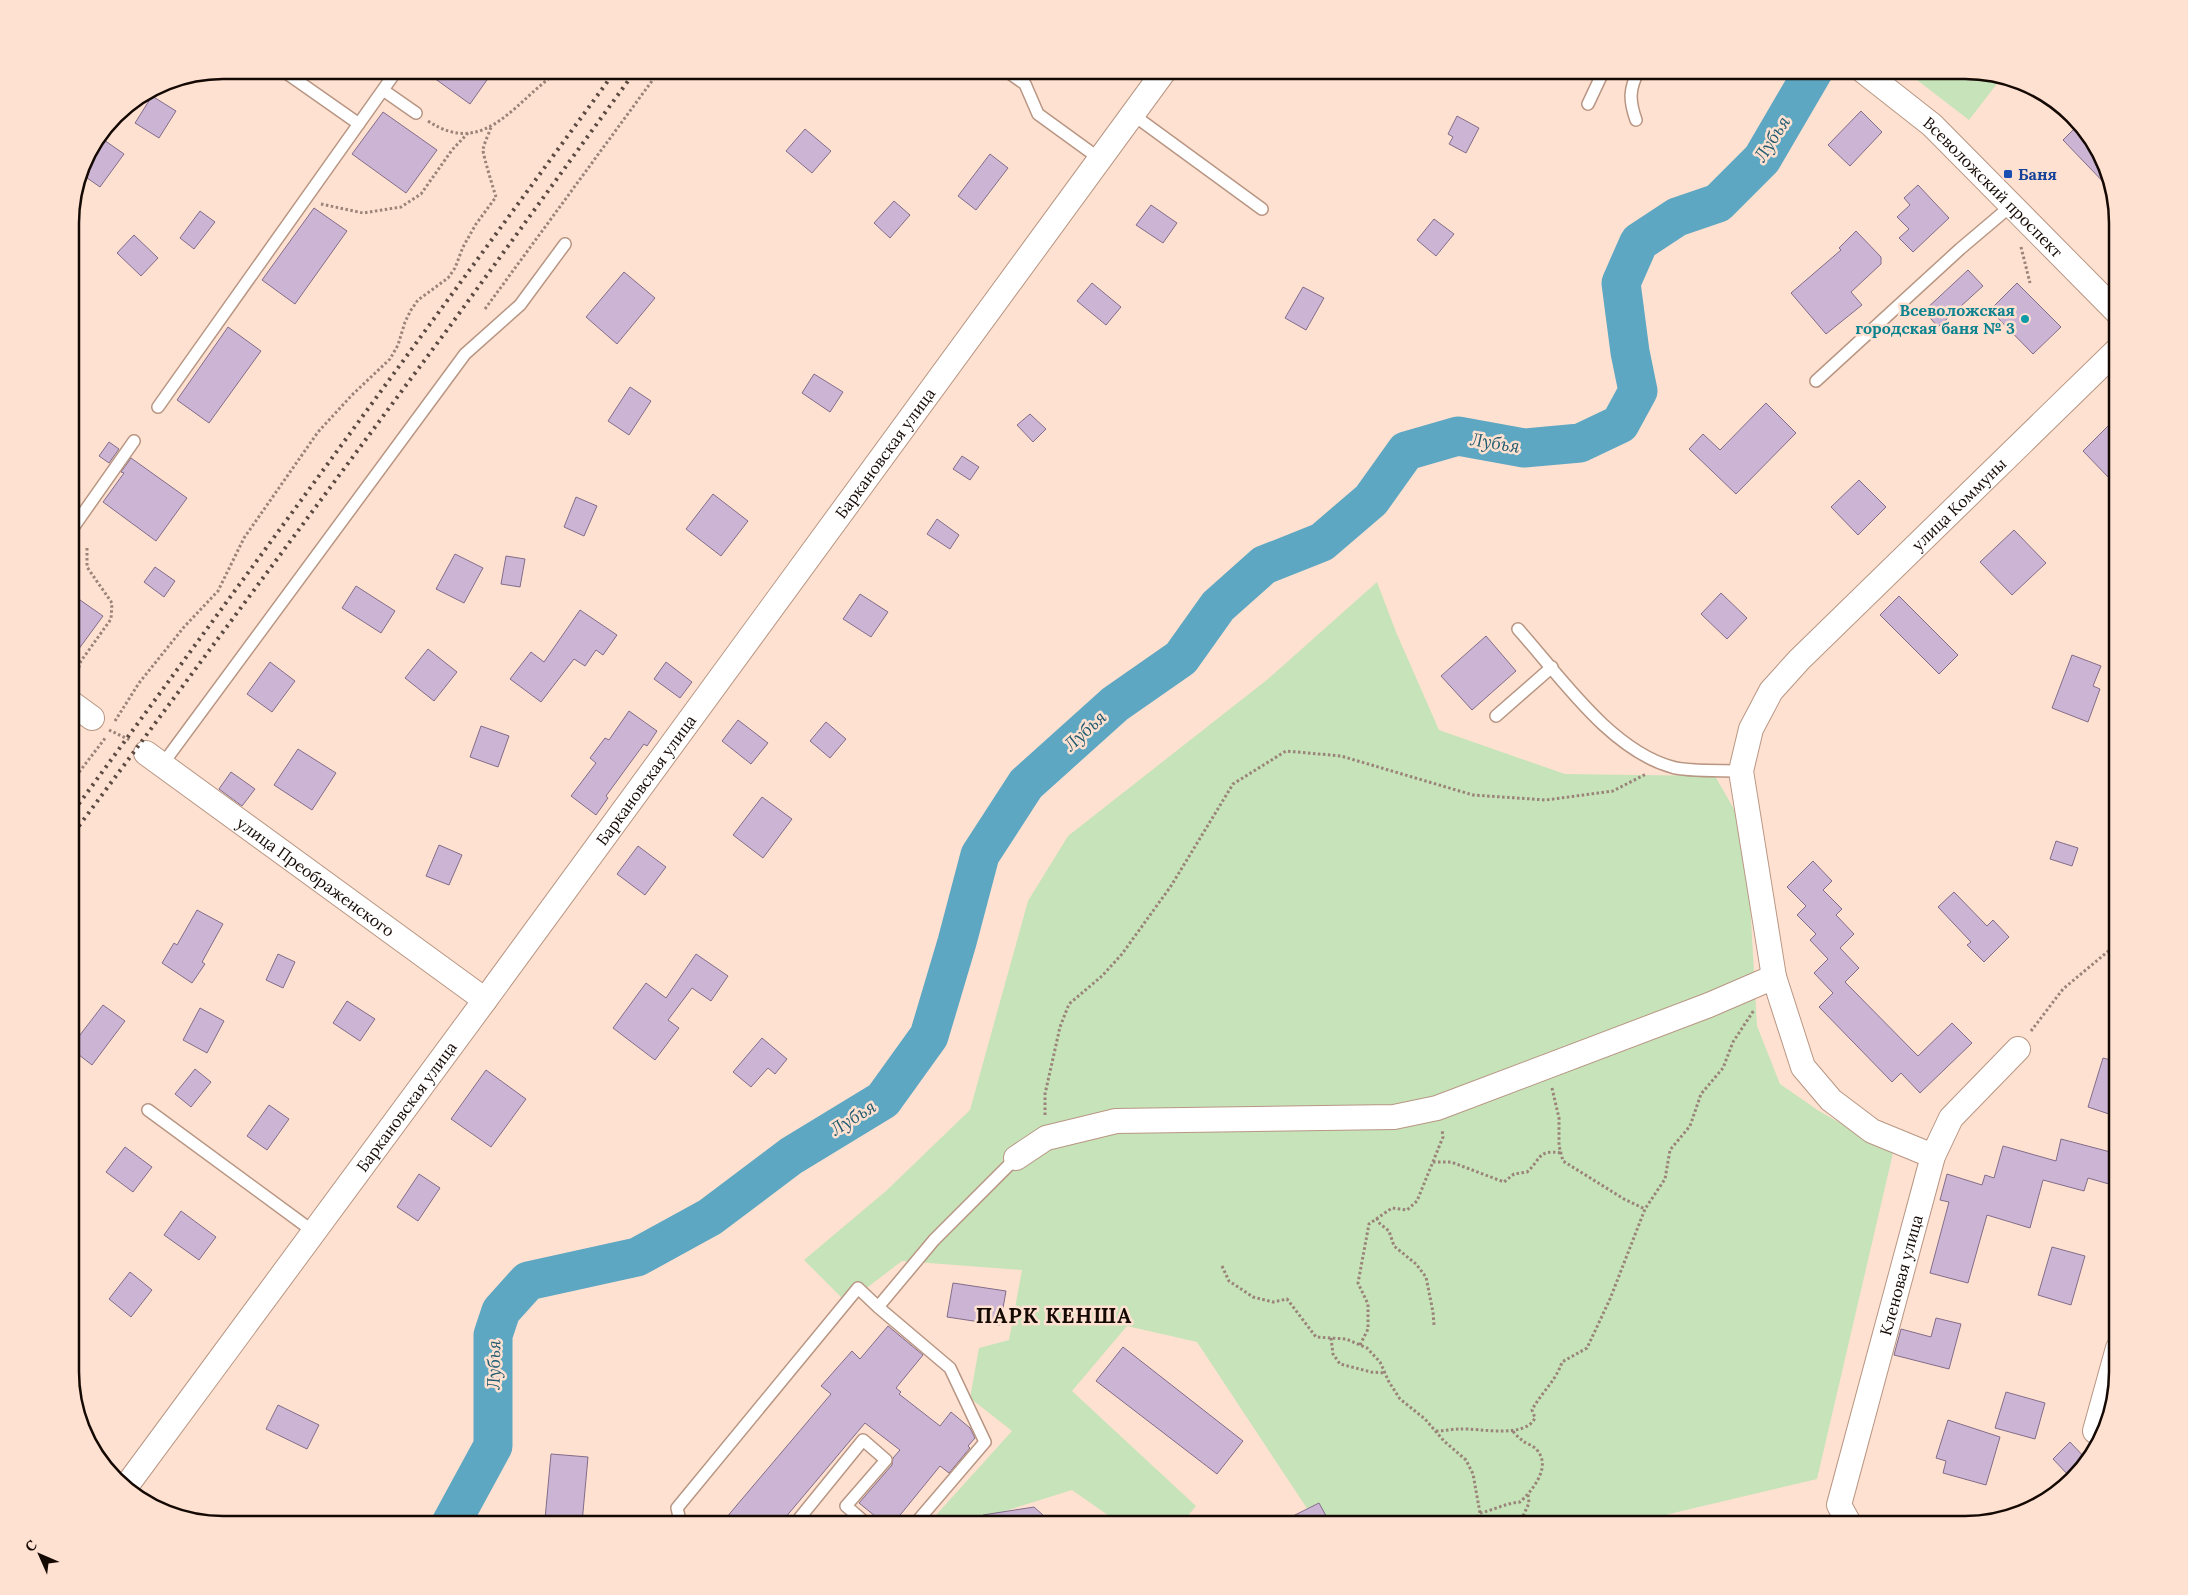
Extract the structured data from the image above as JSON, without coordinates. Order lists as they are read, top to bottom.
{
  "streets": {
    "street": [
      "Всеволожский проспект",
      "Баркановская улица",
      "улица Коммуны",
      "улица Преображенского",
      "Кленовая улица"
    ]
  },
  "crossings": [
    ["Баркановская улица", "улица Преображенского"]
  ],
  "districts": ["ПАРК КЕНША"],
  "water": ["Лубья"],
  "places": {
    "transit": ["Баня"],
    "other": ["Всеволожская городская баня № 3"]
  },
  "north": "top left"
}
